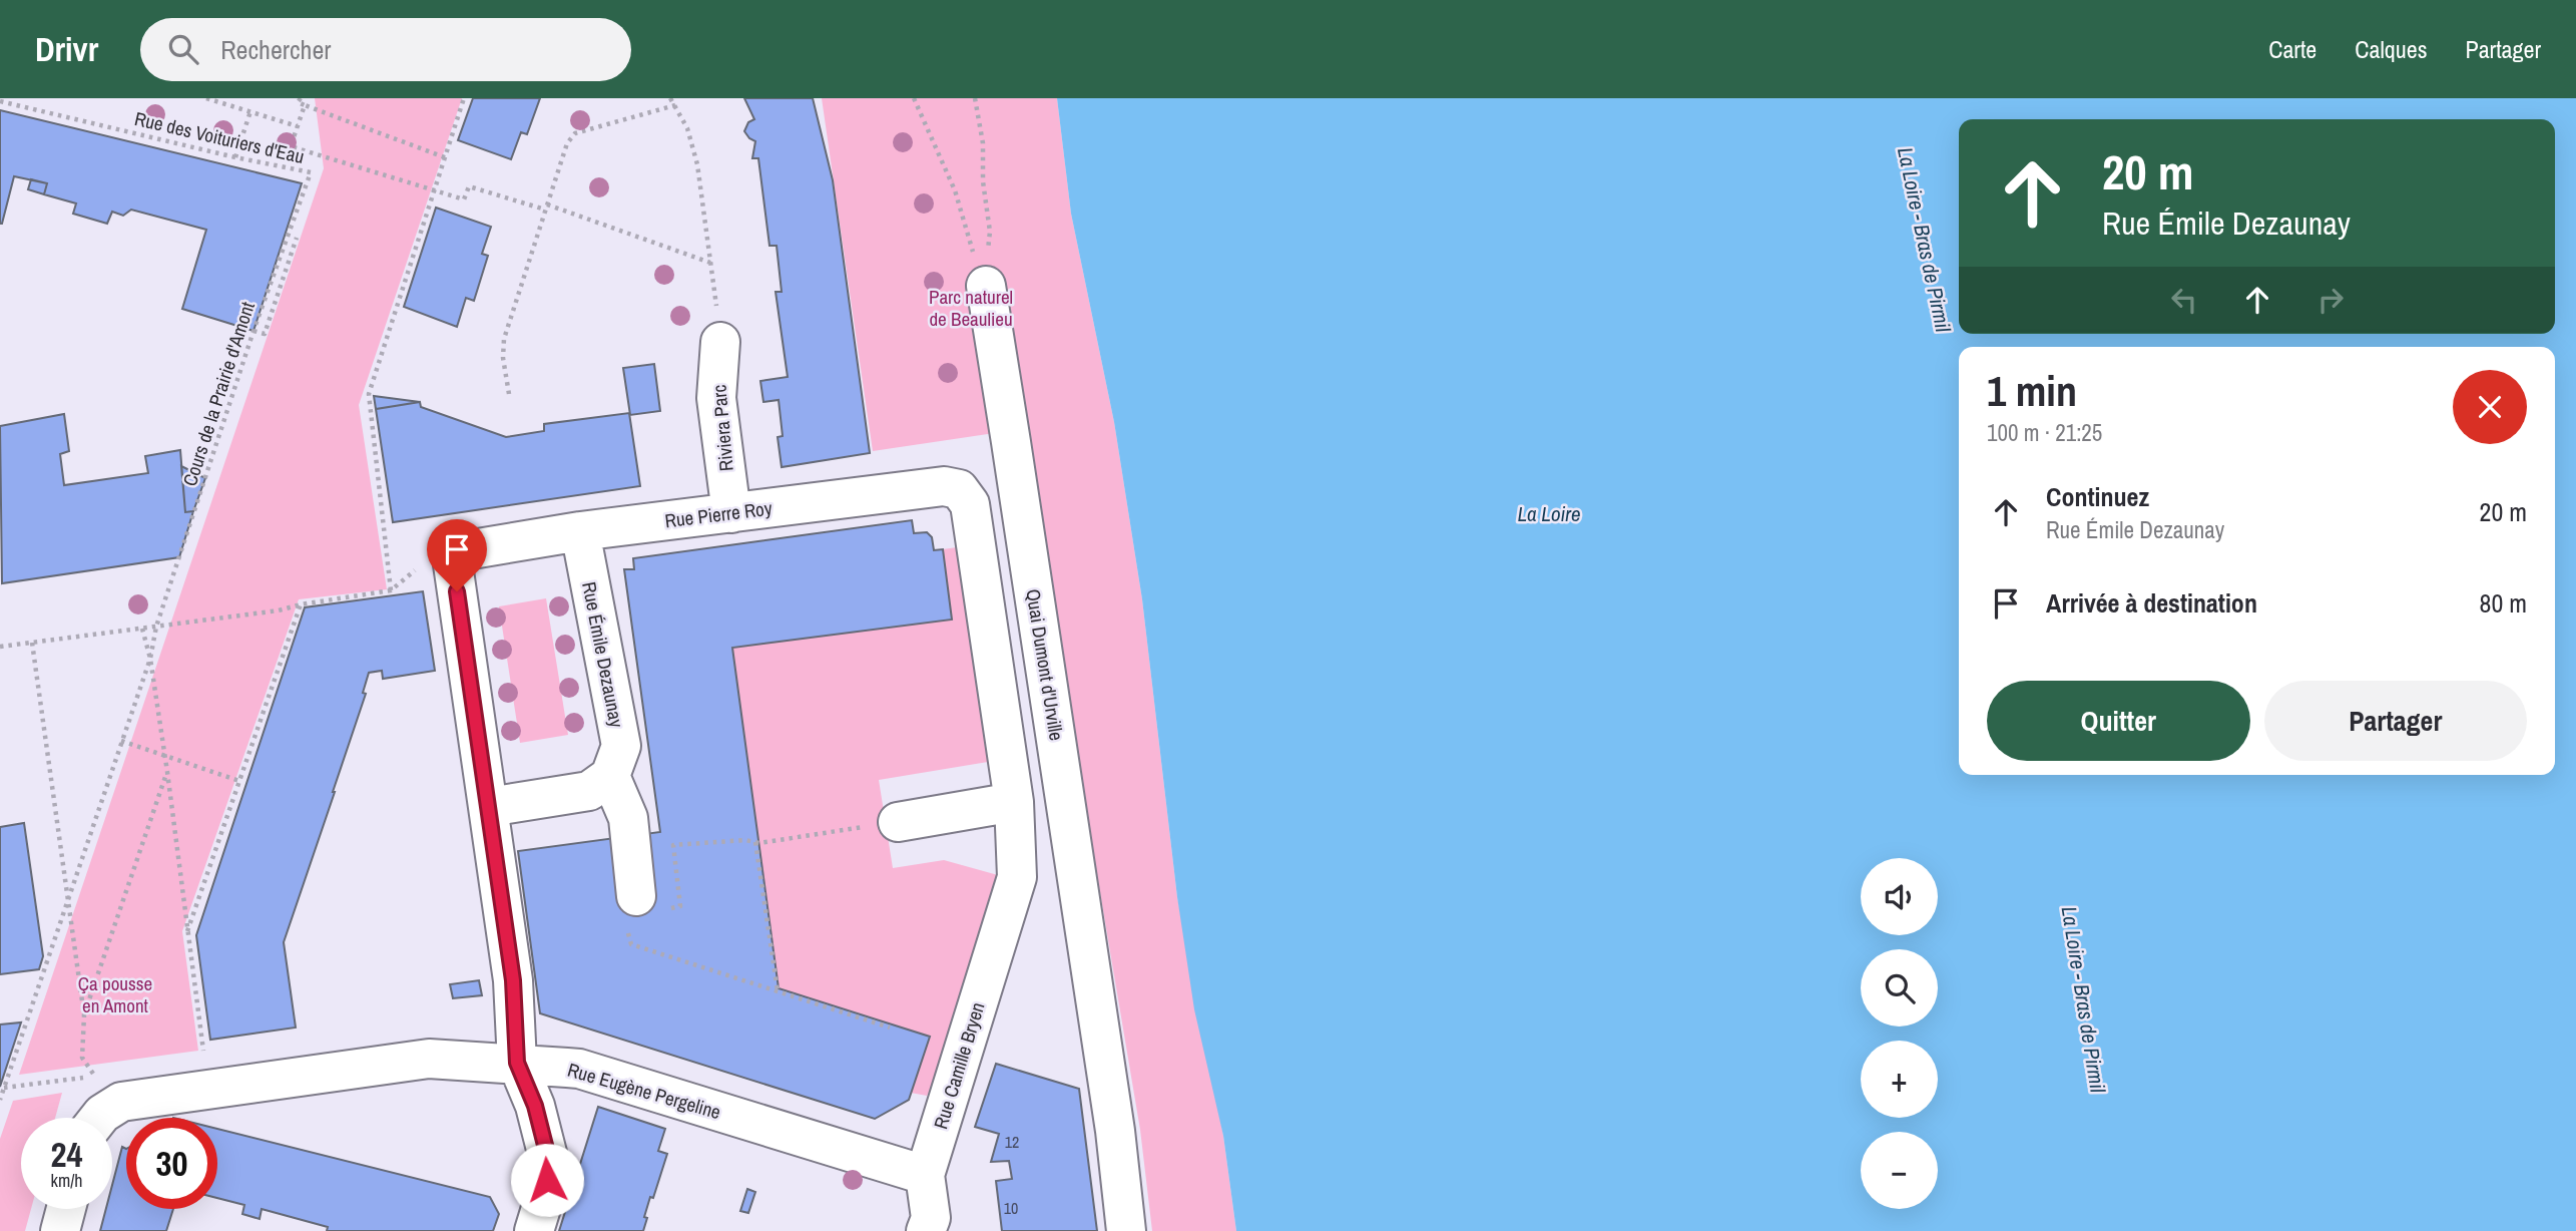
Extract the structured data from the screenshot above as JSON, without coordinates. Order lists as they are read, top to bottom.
{
  "streets": {
    "street": [
      "Riviera Parc",
      "Rue Pierre Roy",
      "Rue Émile Dezaunay",
      "Quai Dumont d'Urville",
      "Rue Camille Bryen",
      "Rue Eugène Pergeline"
    ],
    "path": ["Rue des Voituriers d'Eau", "Cours de la Prairie d'Amont"]
  },
  "crossings": [
    ["Rue des Voituriers d'Eau", "Cours de la Prairie d'Amont"],
    ["Cours de la Prairie d'Amont", "Rue Eugène Pergeline"],
    ["Riviera Parc", "Rue Pierre Roy"],
    ["Rue Pierre Roy", "Rue Émile Dezaunay"],
    ["Rue Pierre Roy", "Rue Camille Bryen"],
    ["Rue Camille Bryen", "Rue Eugène Pergeline"]
  ],
  "water": ["La Loire - Bras de Pirmil", "La Loire"],
  "parks": ["Parc naturel de Beaulieu", "Ça pousse en Amont"],
  "house_numbers": ["12", "10"],
  "page": {
    "header": "Drivr",
    "search": "Rechercher",
    "nav": ["Carte", "Calques", "Partager"],
    "turn": ["20 m", "Rue Émile Dezaunay"],
    "heading": ["1 min", "100 m · 21:25"],
    "list": [
      {
        "name": "Continuez",
        "note": "Rue Émile Dezaunay",
        "value": "20 m"
      },
      {
        "name": "Arrivée à destination",
        "value": "80 m"
      }
    ],
    "buttons": ["Quitter", "Partager"],
    "map_buttons": ["+", "−"],
    "speed": "24 km/h",
    "limit": "30"
  }
}
